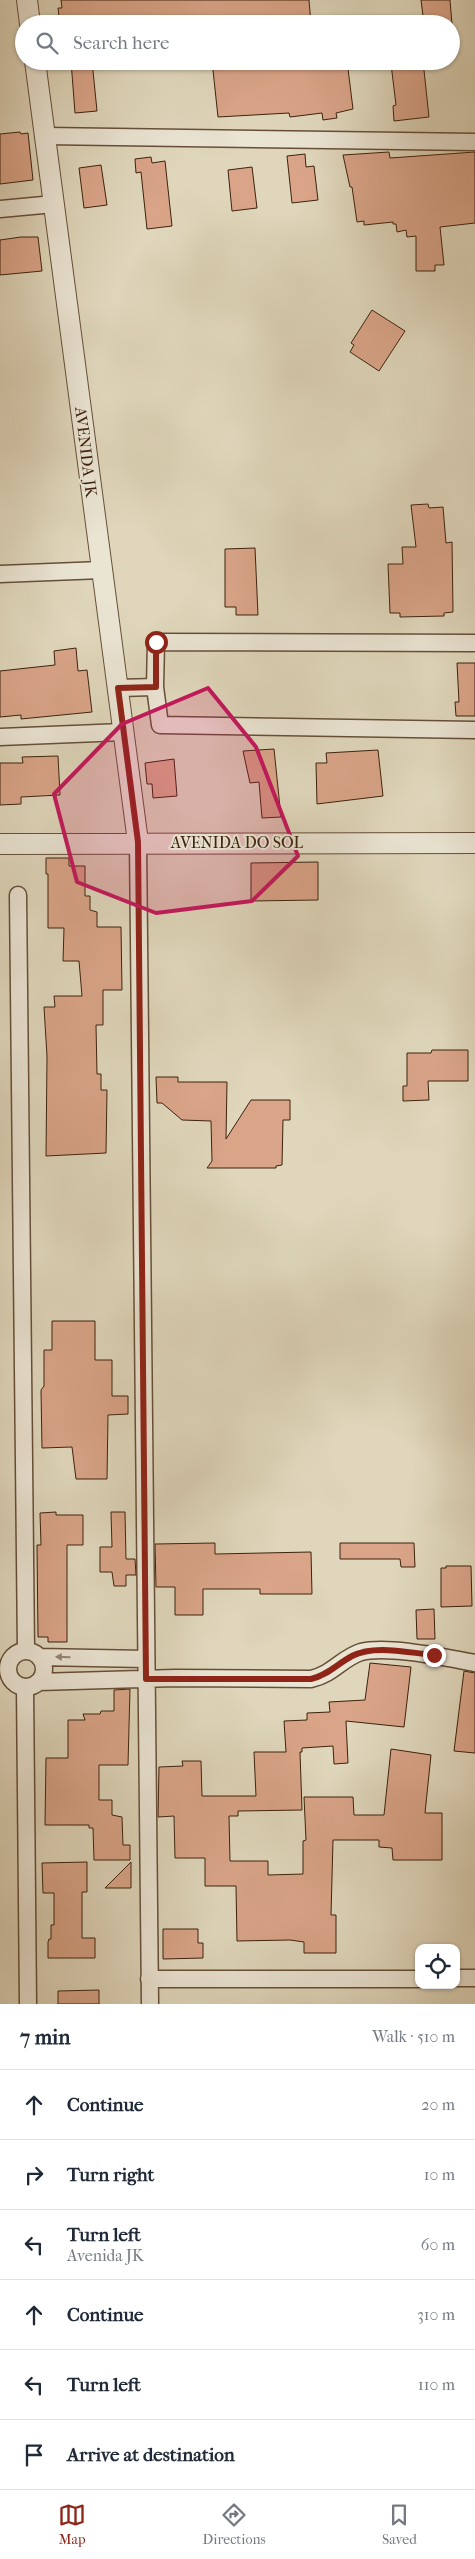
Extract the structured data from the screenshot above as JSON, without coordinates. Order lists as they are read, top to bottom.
{
  "streets": {
    "street": ["AVENIDA JK", "AVENIDA DO SOL"]
  },
  "crossings": [
    ["AVENIDA JK", "AVENIDA DO SOL"]
  ],
  "page": {
    "search": "Search here",
    "heading": ["7 min", "Walk · 510 m"],
    "list": [
      ["Continue", "20 m"],
      ["Turn right", "10 m"],
      ["Turn left", "Avenida JK", "60 m"],
      ["Continue", "310 m"],
      ["Turn left", "110 m"],
      "Arrive at destination"
    ],
    "nav": ["Map", "Directions", "Saved"]
  }
}
